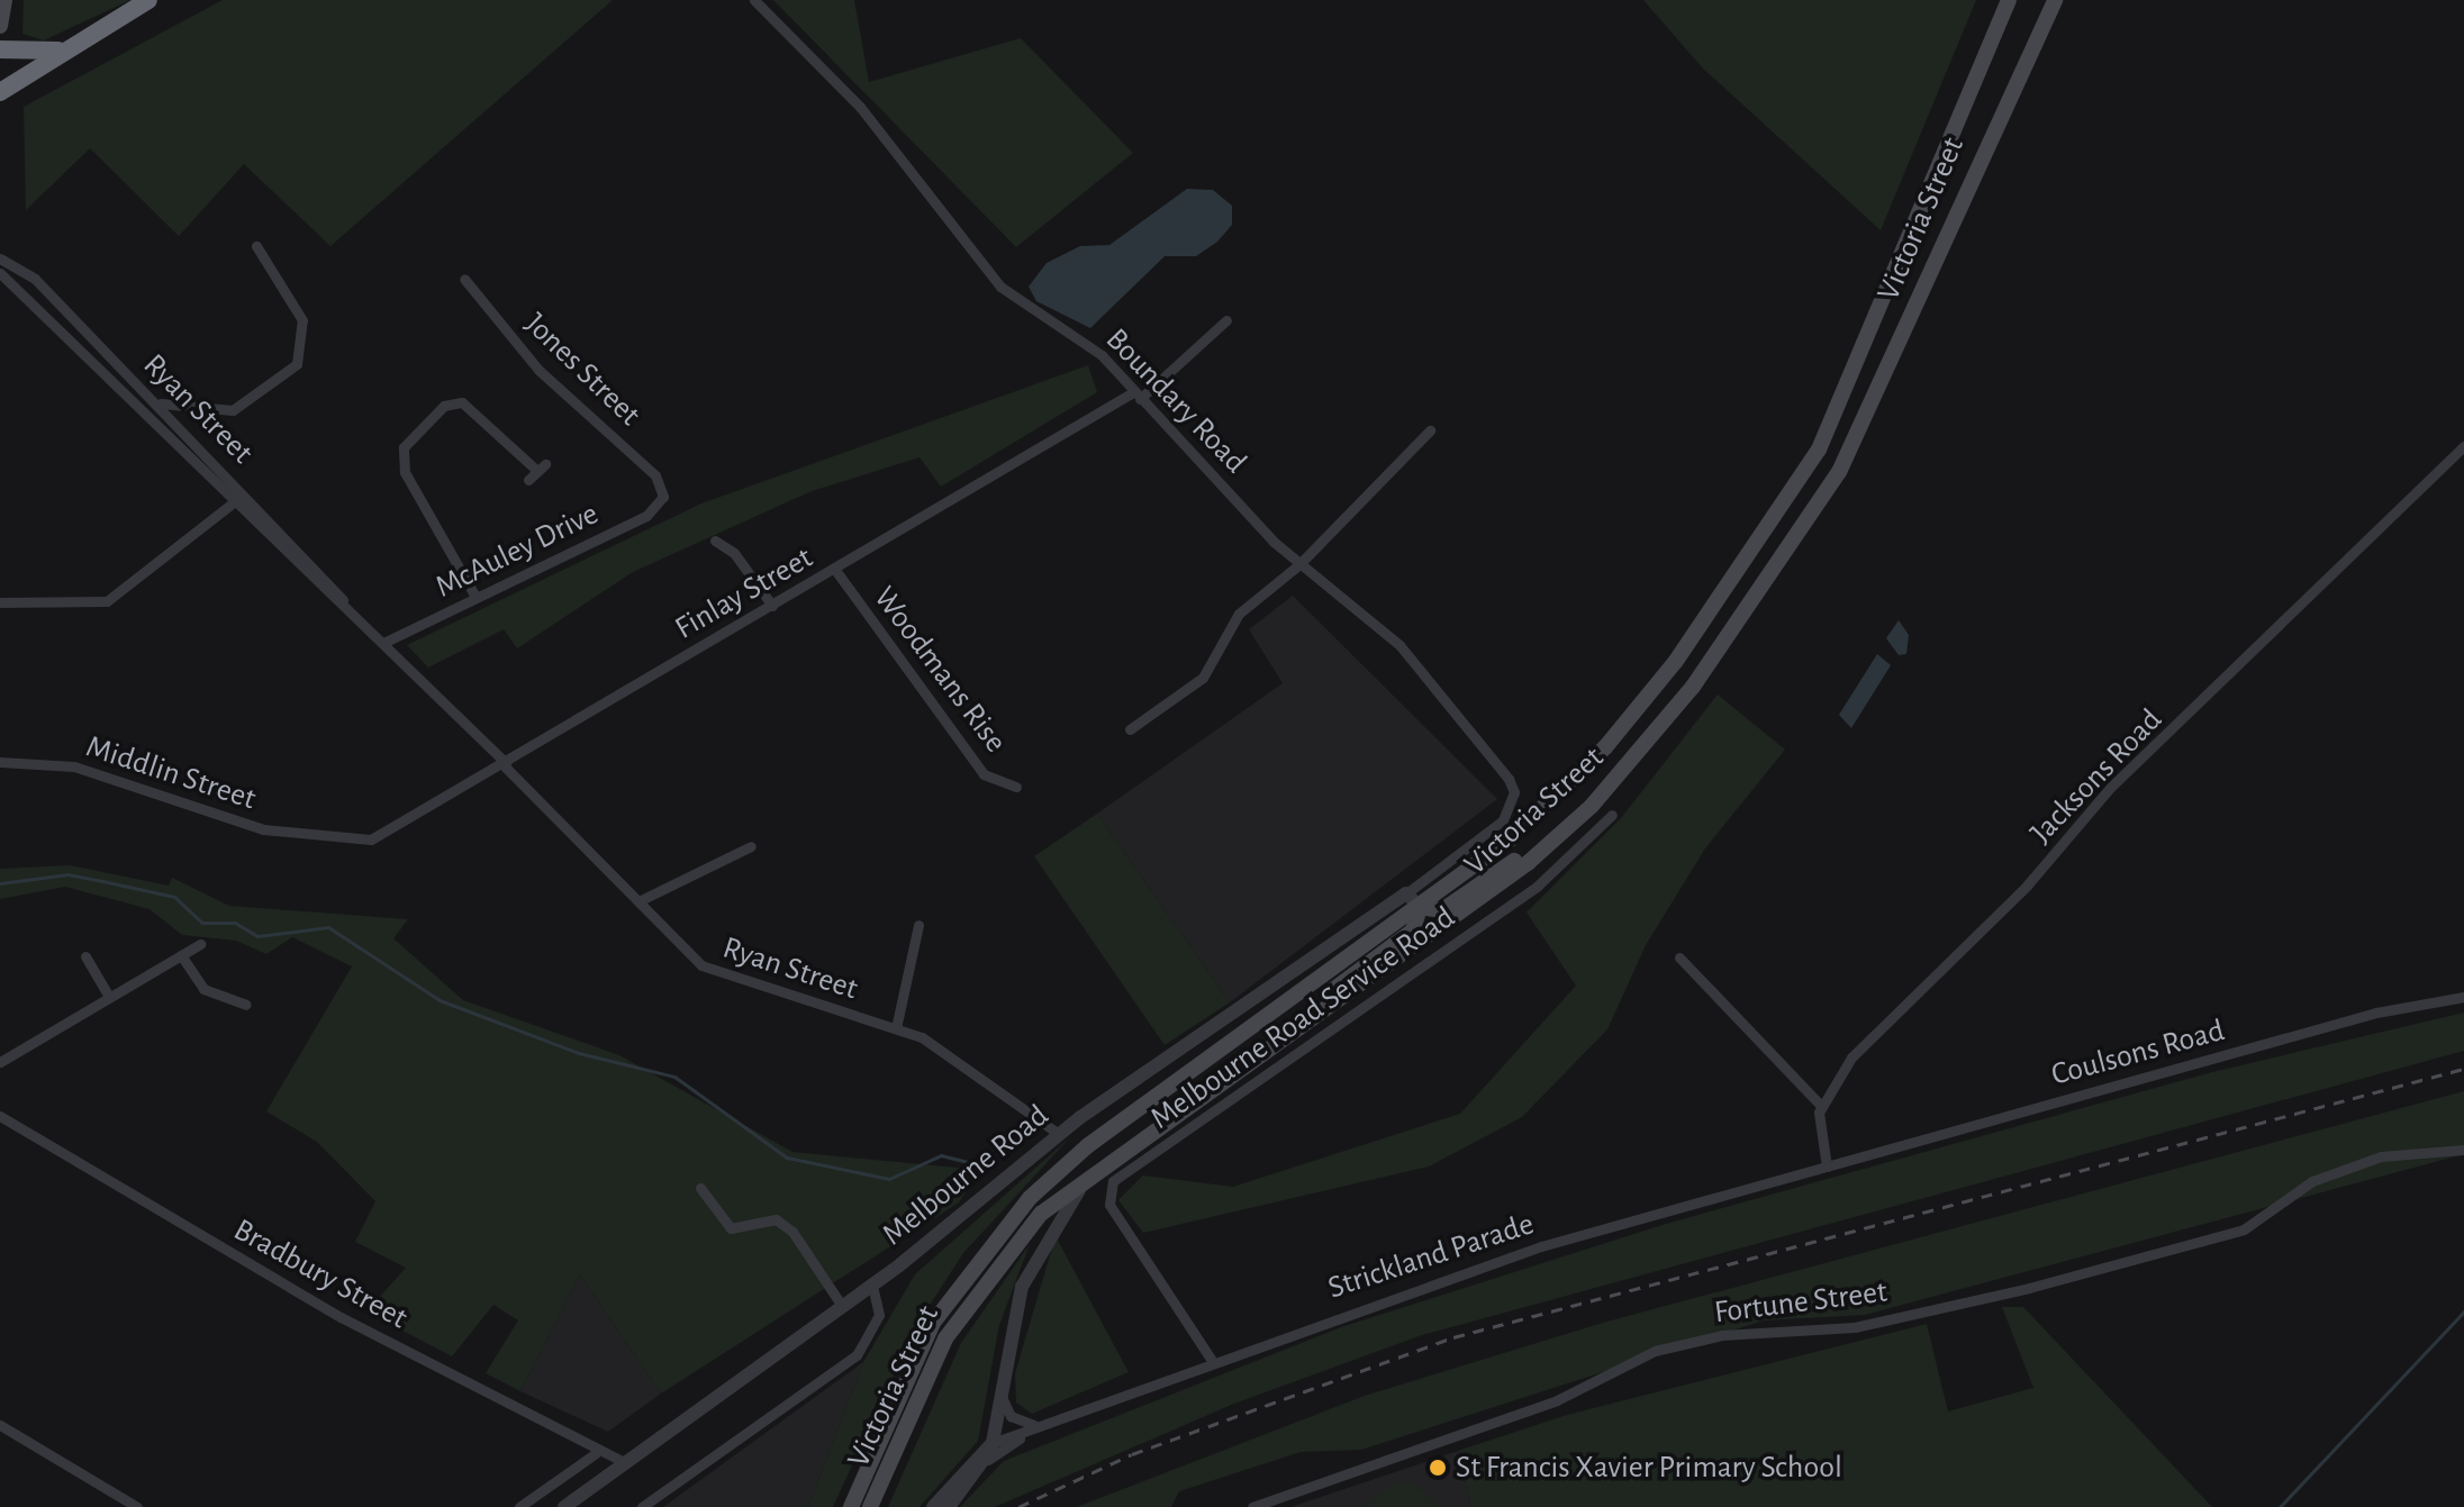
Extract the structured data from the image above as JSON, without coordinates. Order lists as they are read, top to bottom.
{
  "streets": {
    "main road": ["Victoria Street"],
    "street": [
      "Jones Street",
      "Boundary Road",
      "Ryan Street",
      "McAuley Drive",
      "Finlay Street",
      "Woodmans Rise",
      "Middlin Street",
      "Jacksons Road",
      "Melbourne Road Service Road",
      "Coulsons Road",
      "Melbourne Road",
      "Strickland Parade",
      "Bradbury Street",
      "Fortune Street"
    ]
  },
  "crossings": [
    ["Jones Street", "McAuley Drive"],
    ["Boundary Road", "Finlay Street"],
    ["Boundary Road", "Melbourne Road"],
    ["Ryan Street", "McAuley Drive"],
    ["Ryan Street", "Finlay Street"],
    ["Ryan Street", "Melbourne Road"],
    ["Finlay Street", "Woodmans Rise"],
    ["Finlay Street", "Middlin Street"],
    ["Melbourne Road Service Road", "Strickland Parade"],
    ["Coulsons Road", "Strickland Parade"],
    ["Melbourne Road", "Bradbury Street"]
  ],
  "places": ["St Francis Xavier Primary School"]
}
